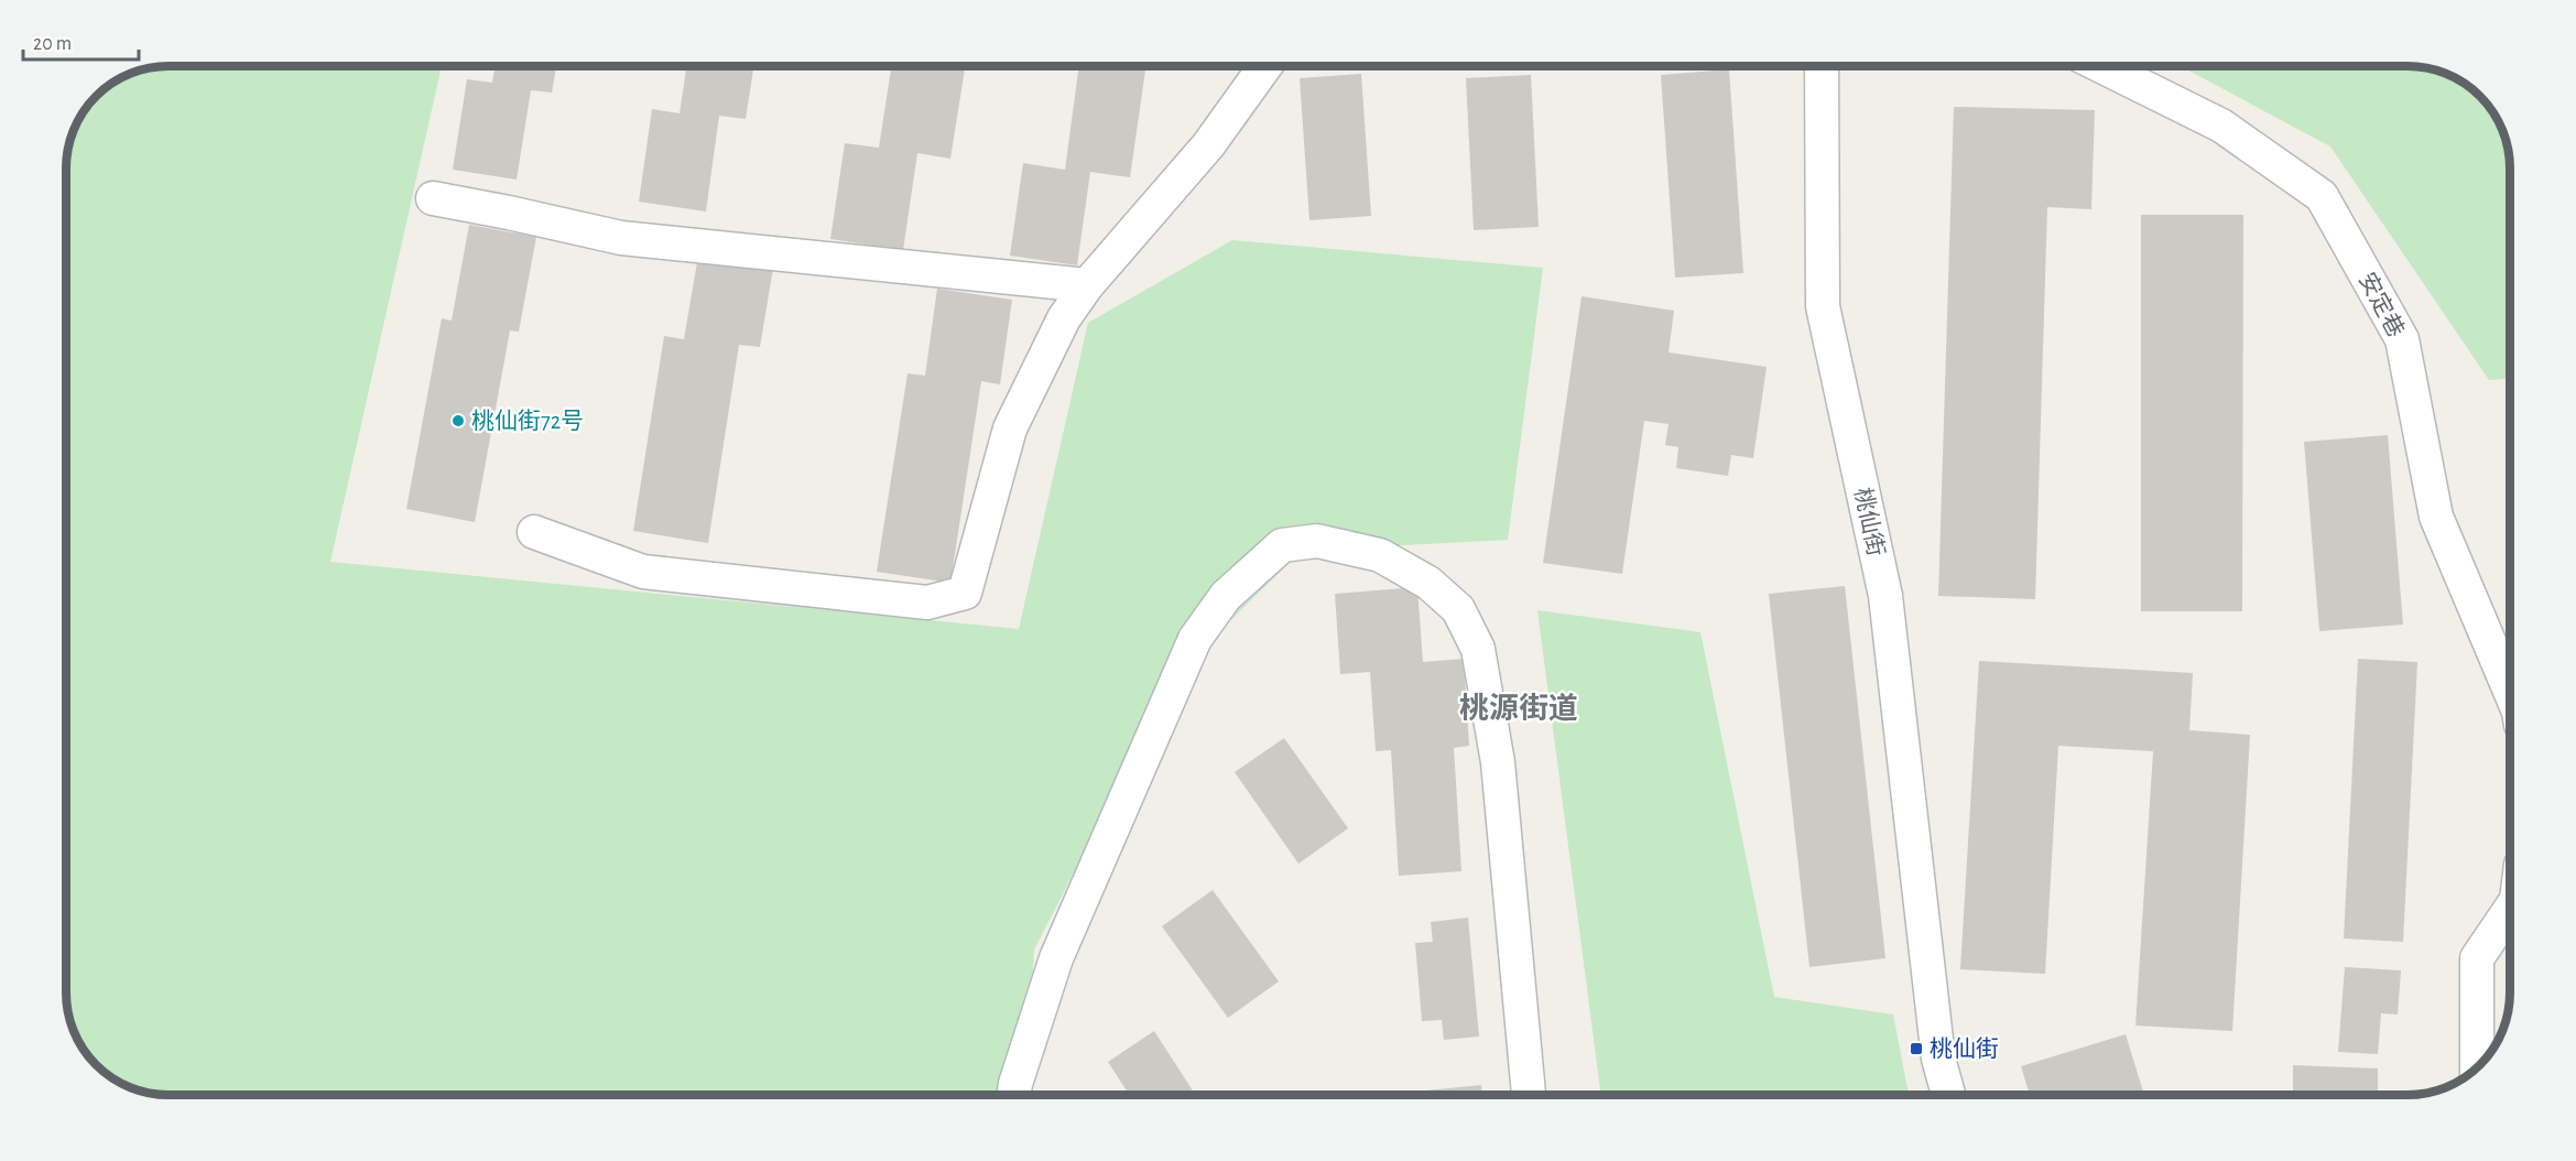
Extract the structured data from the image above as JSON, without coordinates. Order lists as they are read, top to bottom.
{
  "streets": {
    "street": ["安定巷", "桃仙街"]
  },
  "districts": ["桃源街道"],
  "places": {
    "other": ["桃仙街72号"],
    "transit": ["桃仙街"]
  },
  "scale_bar": "20 m"
}
